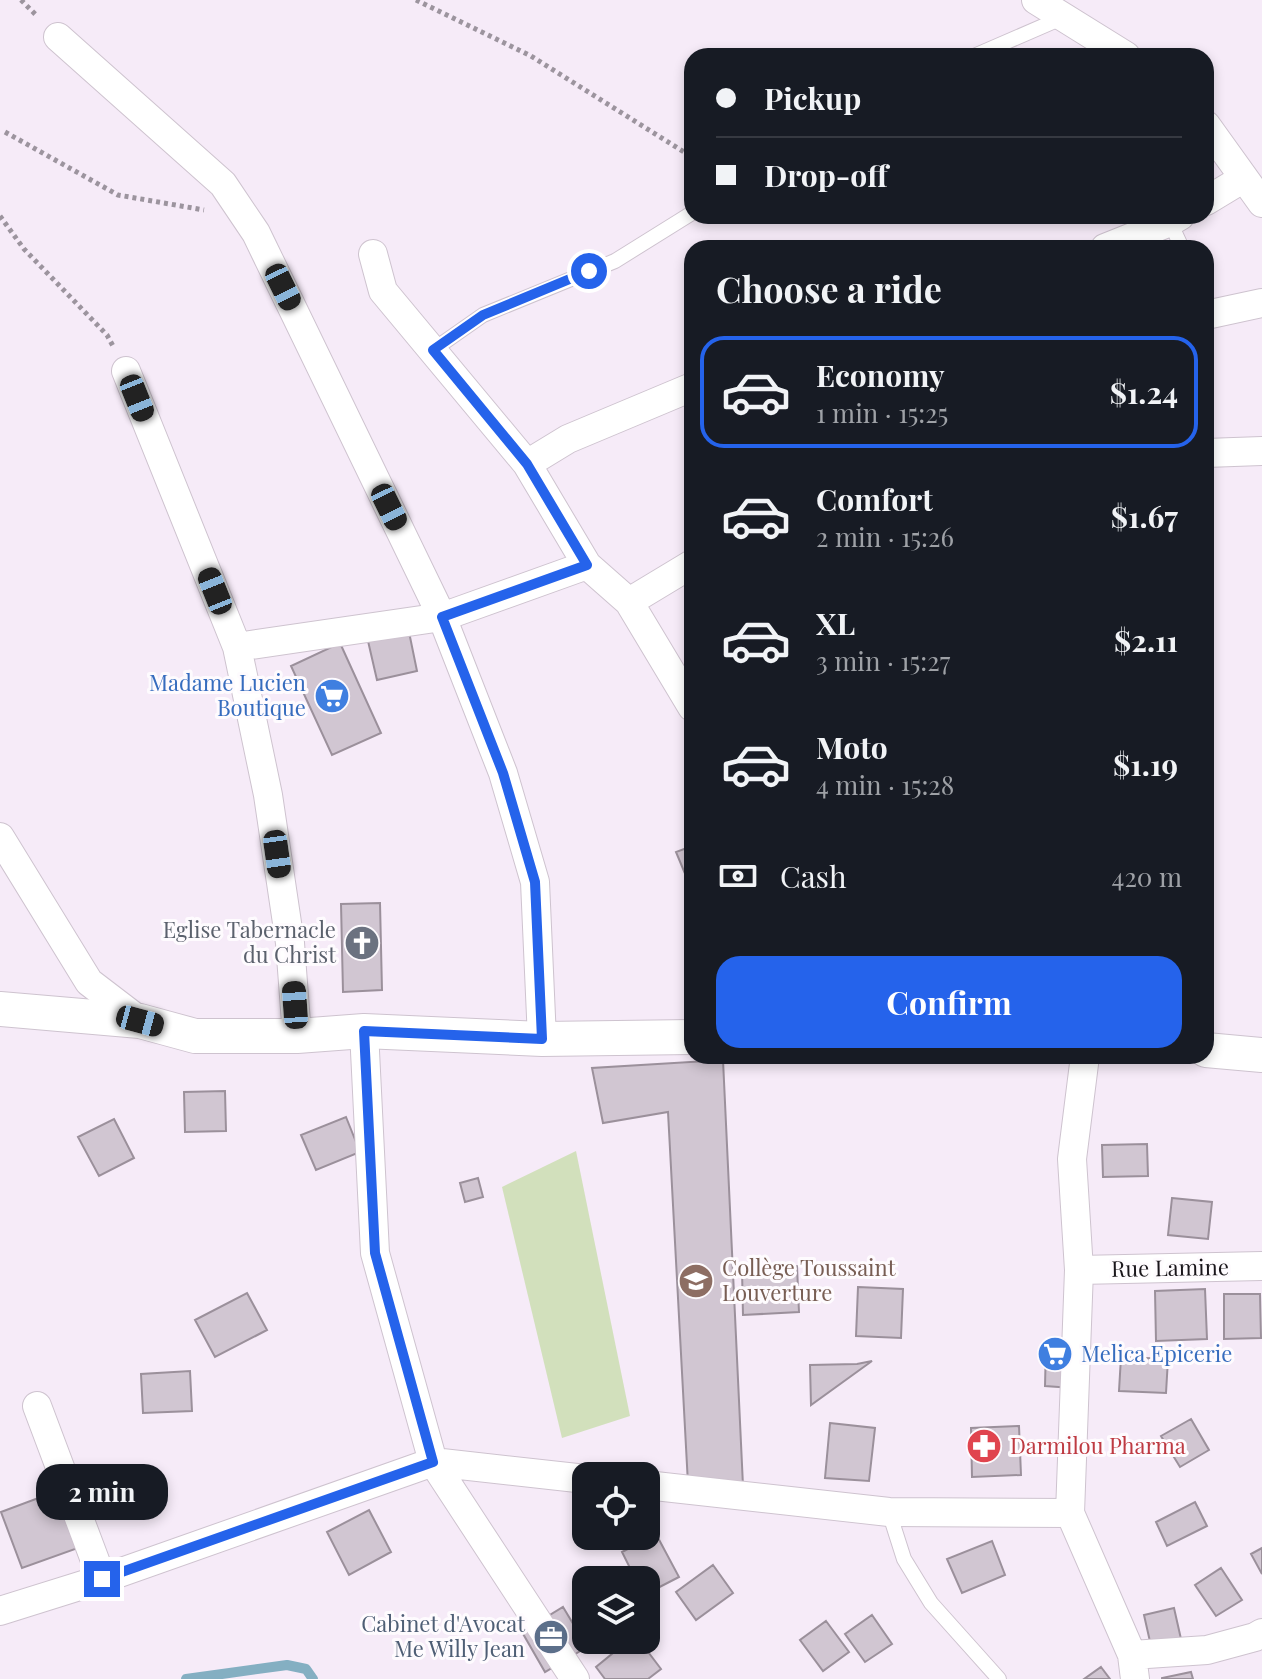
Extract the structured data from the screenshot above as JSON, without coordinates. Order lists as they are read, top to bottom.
{
  "streets": {
    "street": ["Rue Lamine"]
  },
  "places": {
    "supermarket": ["Madame Lucien Boutique", "Melica Epicerie"],
    "church": ["Eglise Tabernacle du Christ"],
    "school or university": ["Collège Toussaint Louverture"],
    "pharmacy": ["Darmilou Pharma"],
    "office": ["Cabinet d'Avocat Me Willy Jean"]
  },
  "page": {
    "banner": ["Pickup", "Drop-off"],
    "heading": "Choose a ride",
    "list": [
      {
        "name": "Economy",
        "note": "1 min · 15:25",
        "value": "$1.24"
      },
      {
        "name": "Comfort",
        "note": "2 min · 15:26",
        "value": "$1.67"
      },
      {
        "name": "XL",
        "note": "3 min · 15:27",
        "value": "$2.11"
      },
      {
        "name": "Moto",
        "note": "4 min · 15:28",
        "value": "$1.19"
      }
    ],
    "pay": ["Cash", "420 m"],
    "buttons": "Confirm",
    "bubble": "2 min"
  }
}
